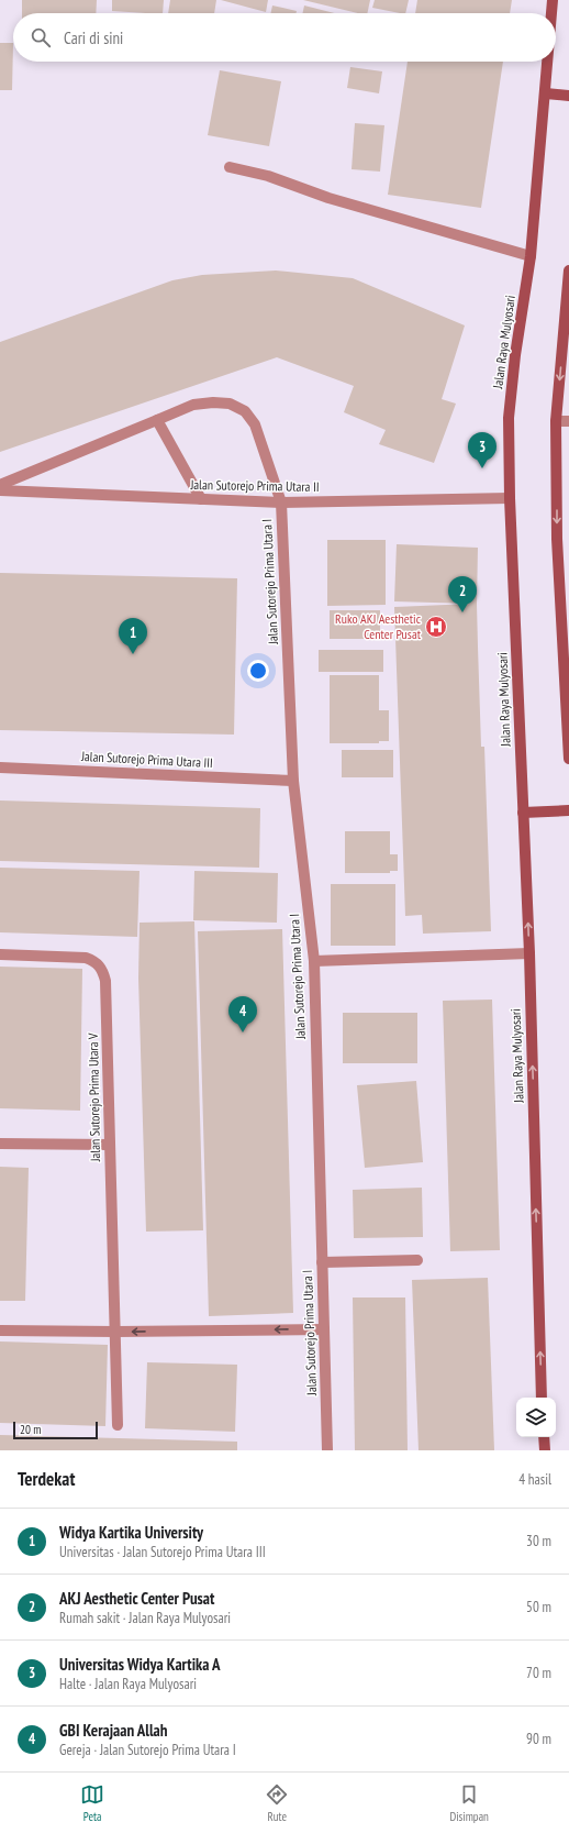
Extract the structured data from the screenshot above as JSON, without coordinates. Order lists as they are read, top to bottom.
{
  "streets": {
    "main road": ["Jalan Raya Mulyosari"],
    "street": [
      "Jalan Sutorejo Prima Utara II",
      "Jalan Sutorejo Prima Utara I",
      "Jalan Sutorejo Prima Utara III",
      "Jalan Sutorejo Prima Utara V"
    ]
  },
  "crossings": [
    ["Jalan Raya Mulyosari", "Jalan Sutorejo Prima Utara II"],
    ["Jalan Sutorejo Prima Utara II", "Jalan Sutorejo Prima Utara I"],
    ["Jalan Sutorejo Prima Utara I", "Jalan Sutorejo Prima Utara III"]
  ],
  "one_way": ["Jalan Raya Mulyosari"],
  "places": {
    "hospital": ["Ruko AKJ Aesthetic Center Pusat"]
  },
  "scale_bar": "20 m",
  "page": {
    "search": "Cari di sini",
    "pins": [
      "3",
      "2",
      "1",
      "4"
    ],
    "scale": "20 m",
    "heading": ["Terdekat", "4 hasil"],
    "list": [
      {
        "mark": "1",
        "name": "Widya Kartika University",
        "note": "Universitas · Jalan Sutorejo Prima Utara III",
        "value": "30 m"
      },
      {
        "mark": "2",
        "name": "AKJ Aesthetic Center Pusat",
        "note": "Rumah sakit · Jalan Raya Mulyosari",
        "value": "50 m"
      },
      {
        "mark": "3",
        "name": "Universitas Widya Kartika A",
        "note": "Halte · Jalan Raya Mulyosari",
        "value": "70 m"
      },
      {
        "mark": "4",
        "name": "GBI Kerajaan Allah",
        "note": "Gereja · Jalan Sutorejo Prima Utara I",
        "value": "90 m"
      }
    ],
    "nav": ["Peta", "Rute", "Disimpan"]
  }
}
